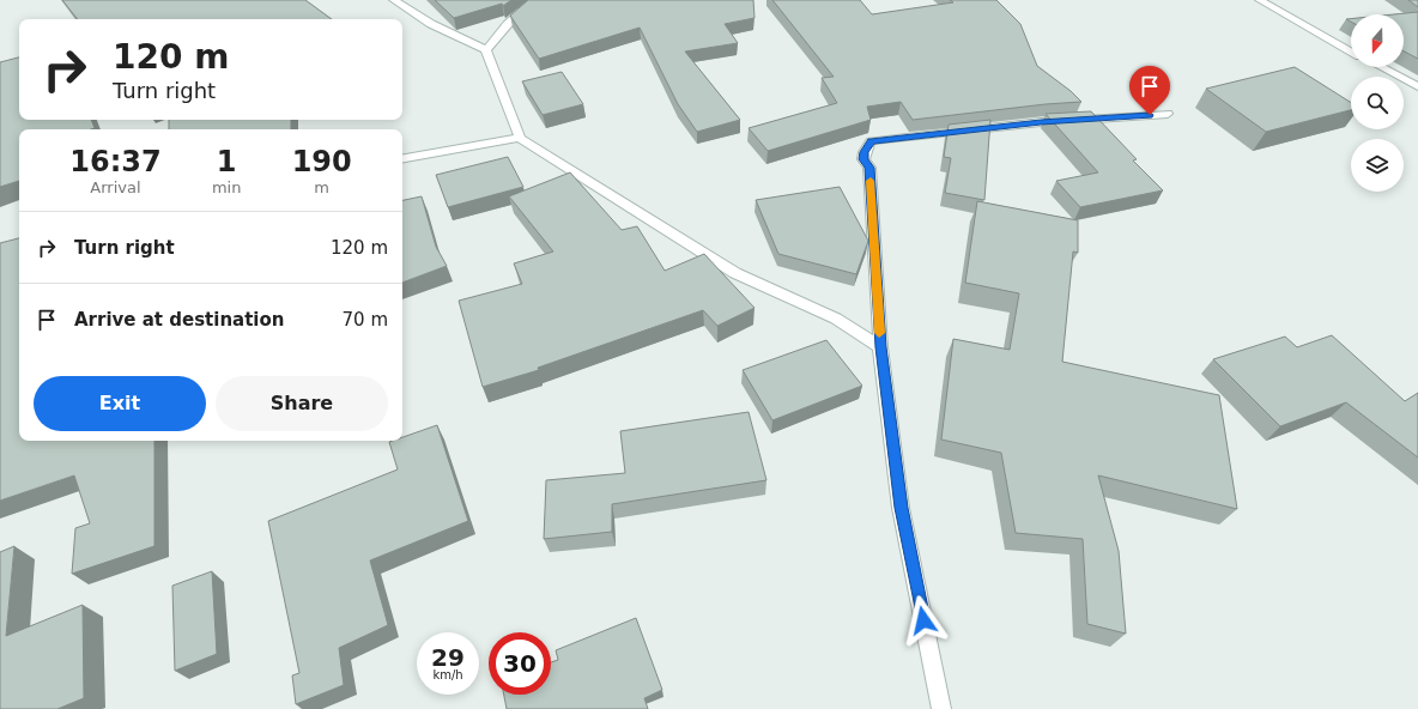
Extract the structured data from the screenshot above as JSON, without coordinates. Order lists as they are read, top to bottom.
{
  "north": "bottom",
  "page": {
    "turn": ["120 m", "Turn right"],
    "eta": [
      "16:37",
      "Arrival",
      "1",
      "min",
      "190",
      "m"
    ],
    "list": [
      {
        "name": "Turn right",
        "value": "120 m"
      },
      {
        "name": "Arrive at destination",
        "value": "70 m"
      }
    ],
    "buttons": ["Exit", "Share"],
    "speed": "29 km/h",
    "limit": "30"
  }
}
